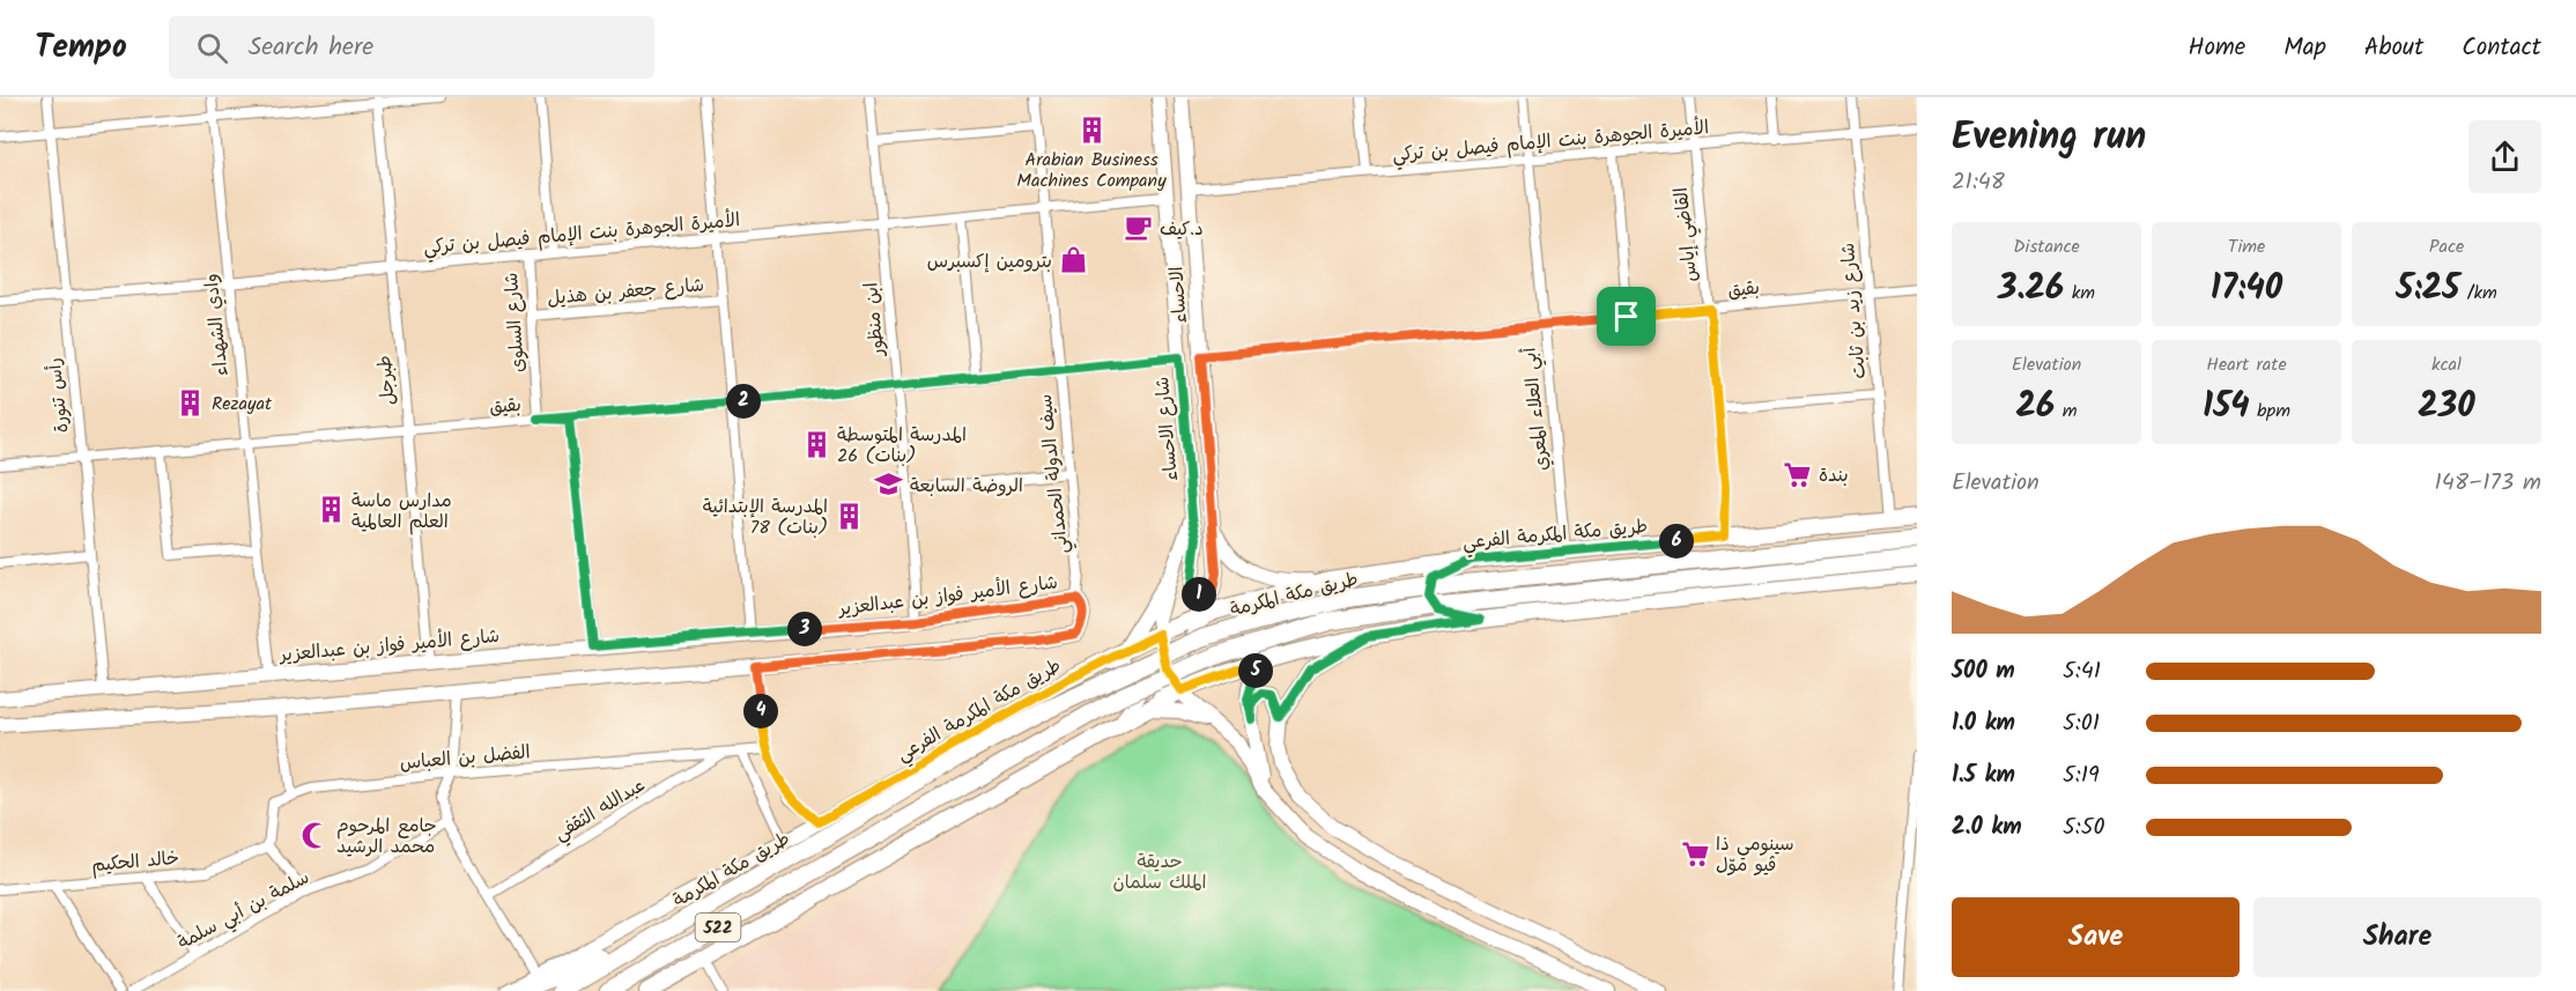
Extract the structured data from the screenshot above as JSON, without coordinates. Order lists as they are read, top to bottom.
{
  "streets": {
    "highway": ["طريق مكة المكرمة", "522"],
    "main road": [
      "الاحساء",
      "شارع الاحساء",
      "طريق مكة المكرمة الفرعي",
      "شارع الأمير فواز بن عبدالعزير"
    ],
    "street": [
      "الأميرة الجوهرة بنت الإمام فيصل بن تركي",
      "القاضي إياس",
      "بقيق",
      "شارع جعفر بن هذيل",
      "شارع زيد بن ثابت",
      "ابن منظور",
      "شارع السلوى",
      "وادي الشهداء",
      "طبرجل",
      "رأس تنورة",
      "أبي العلاء المعري",
      "سيف الدولة الحمداني",
      "الفضل بن العباس",
      "عبدالله الثقفي",
      "خالد الحكيم",
      "سلمة بن أبي سلمة"
    ]
  },
  "crossings": [
    ["الأميرة الجوهرة بنت الإمام فيصل بن تركي", "القاضي إياس"],
    ["الأميرة الجوهرة بنت الإمام فيصل بن تركي", "الاحساء"],
    ["الأميرة الجوهرة بنت الإمام فيصل بن تركي", "شارع زيد بن ثابت"],
    ["الأميرة الجوهرة بنت الإمام فيصل بن تركي", "ابن منظور"],
    ["الأميرة الجوهرة بنت الإمام فيصل بن تركي", "شارع السلوى"],
    ["الأميرة الجوهرة بنت الإمام فيصل بن تركي", "وادي الشهداء"],
    ["الأميرة الجوهرة بنت الإمام فيصل بن تركي", "طبرجل"],
    ["الأميرة الجوهرة بنت الإمام فيصل بن تركي", "رأس تنورة"],
    ["الأميرة الجوهرة بنت الإمام فيصل بن تركي", "أبي العلاء المعري"],
    ["الأميرة الجوهرة بنت الإمام فيصل بن تركي", "شارع الاحساء"],
    ["الأميرة الجوهرة بنت الإمام فيصل بن تركي", "سيف الدولة الحمداني"],
    ["القاضي إياس", "بقيق"],
    ["القاضي إياس", "طريق مكة المكرمة الفرعي"],
    ["بقيق", "الاحساء"],
    ["بقيق", "شارع زيد بن ثابت"],
    ["بقيق", "ابن منظور"],
    ["بقيق", "شارع السلوى"],
    ["بقيق", "وادي الشهداء"],
    ["بقيق", "طبرجل"],
    ["بقيق", "رأس تنورة"],
    ["بقيق", "أبي العلاء المعري"],
    ["بقيق", "شارع الاحساء"],
    ["بقيق", "سيف الدولة الحمداني"],
    ["شارع جعفر بن هذيل", "شارع السلوى"],
    ["الاحساء", "شارع الاحساء"],
    ["شارع زيد بن ثابت", "طريق مكة المكرمة الفرعي"],
    ["ابن منظور", "شارع الأمير فواز بن عبدالعزير"],
    ["وادي الشهداء", "شارع الأمير فواز بن عبدالعزير"],
    ["طبرجل", "شارع الأمير فواز بن عبدالعزير"],
    ["رأس تنورة", "شارع الأمير فواز بن عبدالعزير"],
    ["أبي العلاء المعري", "طريق مكة المكرمة الفرعي"],
    ["سيف الدولة الحمداني", "شارع الأمير فواز بن عبدالعزير"],
    ["الفضل بن العباس", "عبدالله الثقفي"]
  ],
  "parks": ["حديقة الملك سلمان"],
  "places": {
    "building": [
      "Arabian Business Machines Company",
      "Rezayat",
      "المدرسة المتوسطة 26 (بنات)",
      "مدارس ماسة العلم العالمية",
      "المدرسة الإبتدائية 78 (بنات)"
    ],
    "cafe": ["د.كيف"],
    "shop": ["بترومين إكسبرس"],
    "supermarket": ["بندة", "سينومي ذا ڤيو موّل"],
    "school or university": ["الروضة السابعة"],
    "mosque": ["جامع المرحوم محمد الرشيد"]
  },
  "page": {
    "header": "Tempo",
    "search": "Search here",
    "nav": [
      "Home",
      "Map",
      "About",
      "Contact"
    ],
    "heading": ["Evening run", "21:48"],
    "stats": [
      ["Distance", "3.26 km"],
      ["Time", "17:40"],
      ["Pace", "5:25 /km"],
      ["Elevation", "26 m"],
      ["Heart rate", "154 bpm"],
      ["kcal", "230"]
    ],
    "pins": [
      "2",
      "6",
      "1",
      "3",
      "5",
      "4"
    ],
    "chart": ["Elevation", "148–173 m"],
    "list": [
      {
        "name": "500 m",
        "note": "5:41"
      },
      {
        "name": "1.0 km",
        "note": "5:01"
      },
      {
        "name": "1.5 km",
        "note": "5:19"
      },
      {
        "name": "2.0 km",
        "note": "5:50"
      }
    ],
    "buttons": ["Save", "Share"]
  }
}
